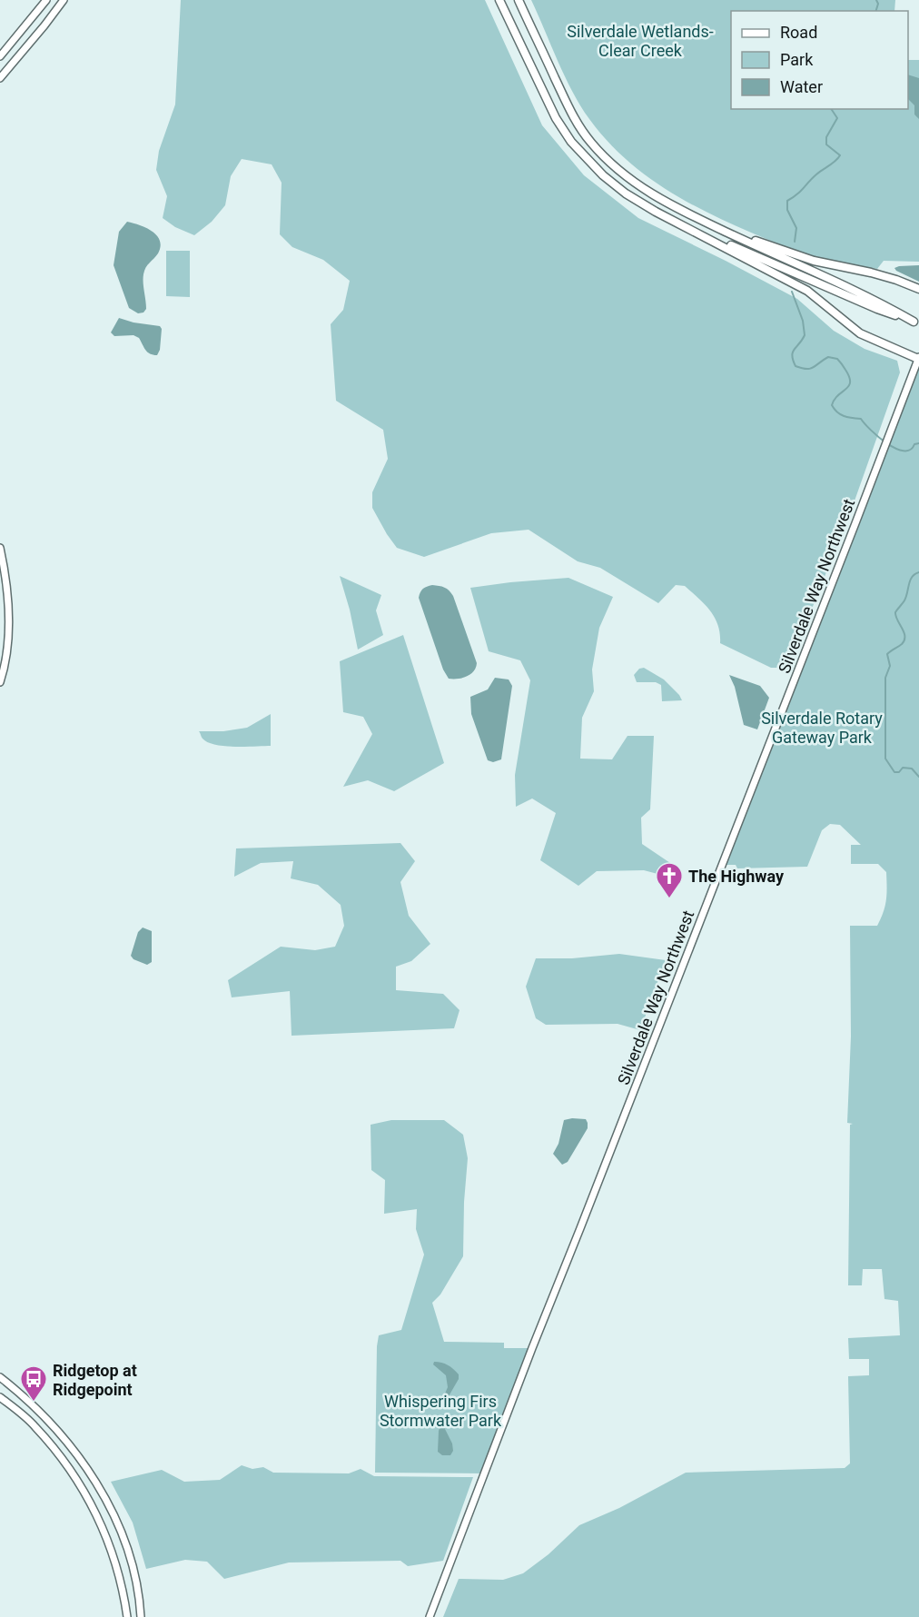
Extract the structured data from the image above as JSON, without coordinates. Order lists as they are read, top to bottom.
{
  "streets": {
    "main road": ["Silverdale Way Northwest"]
  },
  "parks": ["Silverdale Wetlands- Clear Creek", "Silverdale Rotary Gateway Park", "Whispering Firs Stormwater Park"],
  "places": {
    "church": ["The Highway"],
    "bus stop": ["Ridgetop at Ridgepoint"]
  },
  "legend": ["Road", "Park", "Water"]
}
